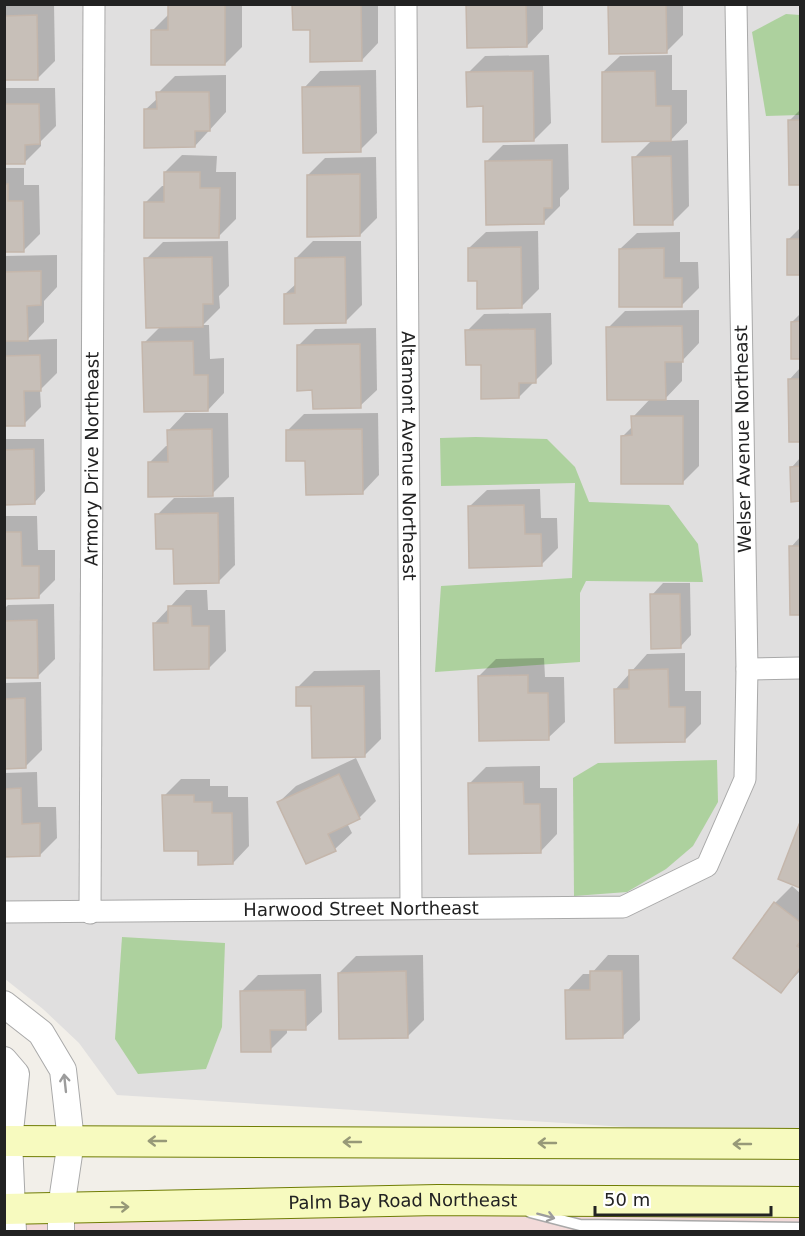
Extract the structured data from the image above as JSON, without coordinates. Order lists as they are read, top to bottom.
{
  "streets": {
    "main road": ["Palm Bay Road Northeast"],
    "street": [
      "Welser Avenue Northeast",
      "Altamont Avenue Northeast",
      "Armory Drive Northeast",
      "Harwood Street Northeast"
    ]
  },
  "crossings": [
    ["Welser Avenue Northeast", "Harwood Street Northeast"],
    ["Altamont Avenue Northeast", "Harwood Street Northeast"],
    ["Armory Drive Northeast", "Harwood Street Northeast"]
  ],
  "scale_bar": "50 m"
}
